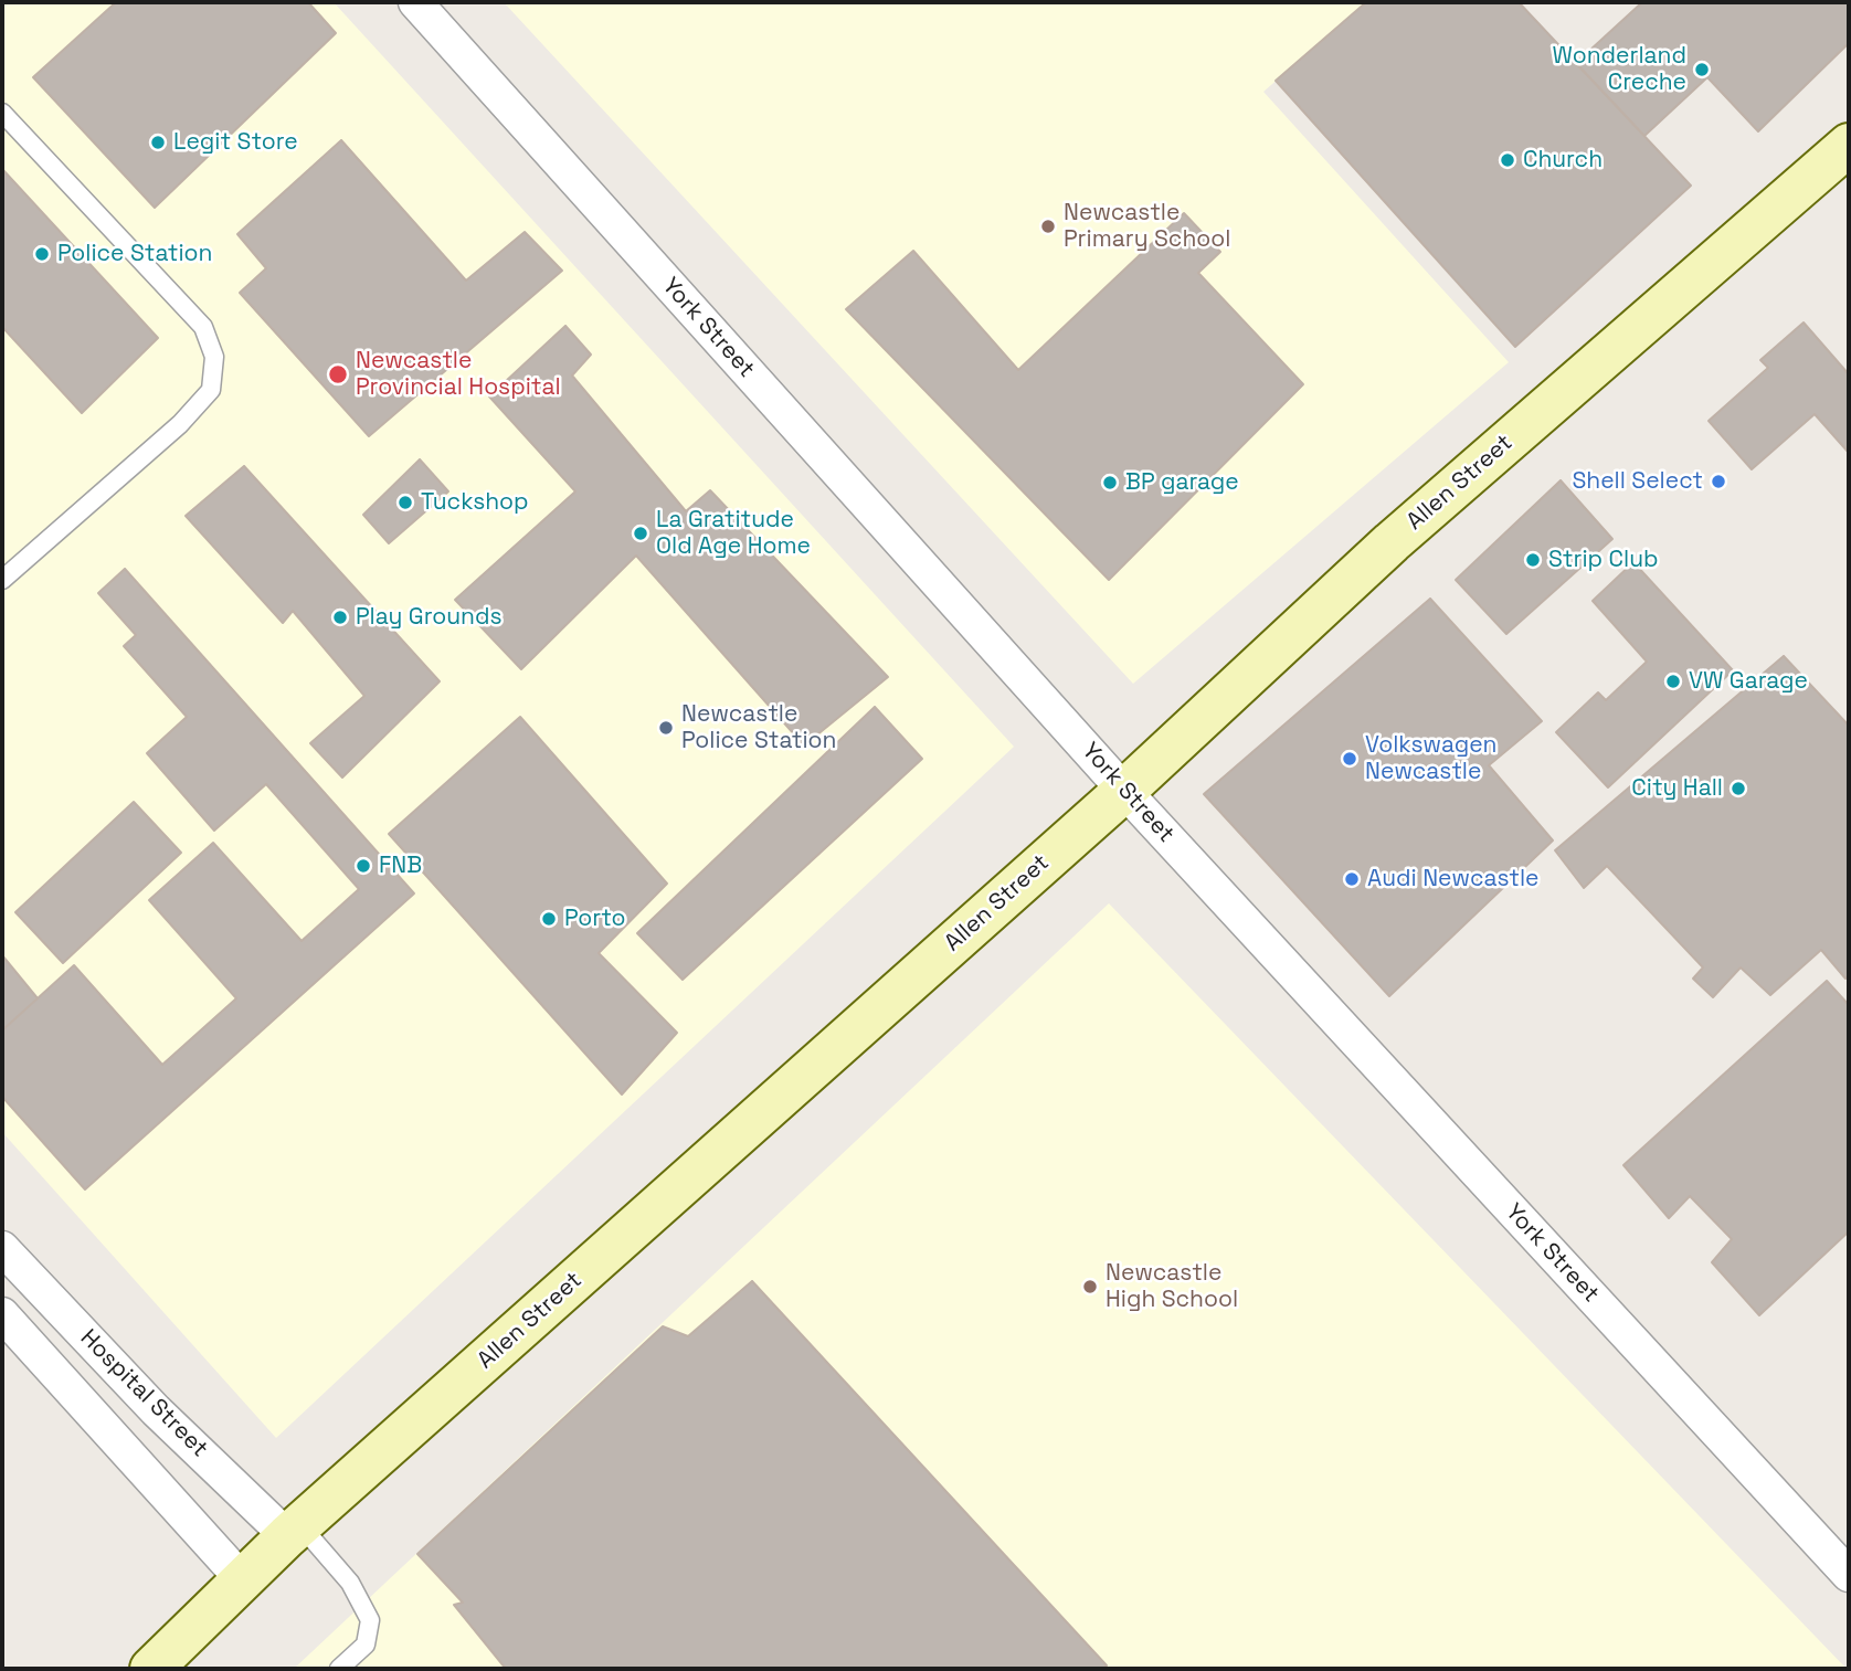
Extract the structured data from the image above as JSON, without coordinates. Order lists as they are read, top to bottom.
{
  "streets": {
    "street": ["York Street", "Allen Street", "Hospital Street"]
  },
  "crossings": [
    ["York Street", "Allen Street"],
    ["Allen Street", "Hospital Street"]
  ],
  "places": [
    "Wonderland Creche",
    "Legit Store",
    "Church",
    "Newcastle Primary School",
    "Police Station",
    "Newcastle Provincial Hospital",
    "Shell Select",
    "BP garage",
    "Tuckshop",
    "La Gratitude Old Age Home",
    "Strip Club",
    "Play Grounds",
    "VW Garage",
    "Newcastle Police Station",
    "Volkswagen Newcastle",
    "City Hall",
    "FNB",
    "Audi Newcastle",
    "Porto",
    "Newcastle High School"
  ]
}
